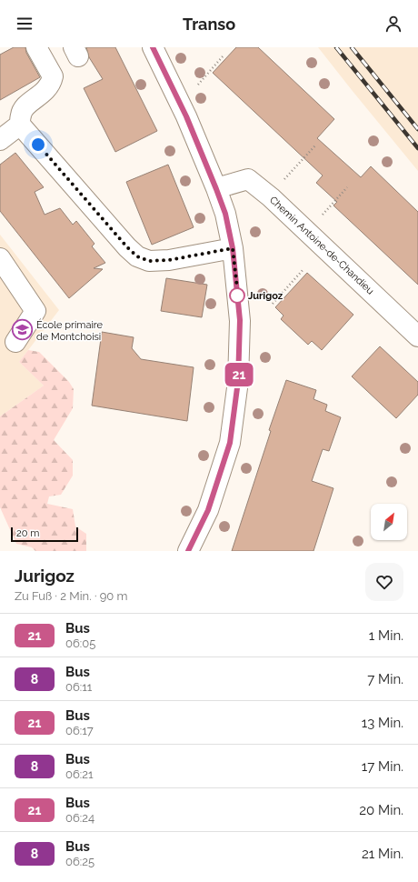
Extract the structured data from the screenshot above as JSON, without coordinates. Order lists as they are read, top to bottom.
{
  "streets": {
    "street": ["Chemin Antoine-de-Chandieu"]
  },
  "places": {
    "other": ["Jurigoz"],
    "school or university": ["École primaire de Montchoisi"]
  },
  "lines": ["bus line 21"],
  "scale_bar": "20 m",
  "north": "top right",
  "page": {
    "header": "Transo",
    "on_map": "21",
    "scale": "20 m",
    "heading": ["Jurigoz", "Zu Fuß · 2 Min. · 90 m"],
    "list": [
      {
        "mark": "21",
        "name": "Bus",
        "note": "06:05",
        "value": "1 Min."
      },
      {
        "mark": "8",
        "name": "Bus",
        "note": "06:11",
        "value": "7 Min."
      },
      {
        "mark": "21",
        "name": "Bus",
        "note": "06:17",
        "value": "13 Min."
      },
      {
        "mark": "8",
        "name": "Bus",
        "note": "06:21",
        "value": "17 Min."
      },
      {
        "mark": "21",
        "name": "Bus",
        "note": "06:24",
        "value": "20 Min."
      },
      {
        "mark": "8",
        "name": "Bus",
        "note": "06:25",
        "value": "21 Min."
      }
    ]
  }
}
